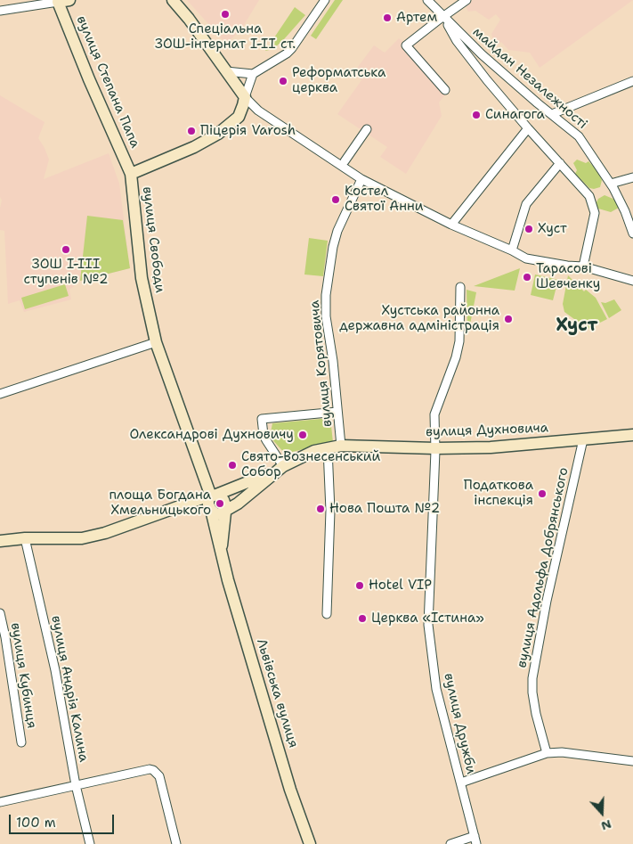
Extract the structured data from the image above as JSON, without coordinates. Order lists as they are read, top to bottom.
{
  "streets": {
    "main road": [
      "вулиця Степана Папа",
      "вулиця Свободи",
      "вулиця Духновича",
      "Львівська вулиця"
    ],
    "street": [
      "майдан Незалежності",
      "вулиця Корятовича",
      "вулиця Адольфа Добрянського",
      "вулиця Кубинця",
      "вулиця Андрія Калина",
      "вулиця Дружби"
    ]
  },
  "crossings": [
    ["вулиця Степана Папа", "вулиця Свободи"],
    ["вулиця Свободи", "Львівська вулиця"],
    ["вулиця Корятовича", "вулиця Духновича"],
    ["вулиця Духновича", "вулиця Адольфа Добрянського"],
    ["вулиця Духновича", "вулиця Дружби"]
  ],
  "districts": ["Хуст"],
  "places": [
    "Спеціальна ЗОШ-інтернат І-ІІ ст.",
    "Артем",
    "Реформатська церква",
    "Синагога",
    "Піцерія Varosh",
    "Костел Святої Анни",
    "Хуст",
    "ЗОШ І-ІІІ ступенів №2",
    "Тарасові Шевченку",
    "Хустська районна державна адміністрація",
    "Олександрові Духновичу",
    "Свято-Вознесенський Собор",
    "Податкова інспекція",
    "площа Богдана Хмельницького",
    "Нова Пошта №2",
    "Hotel VIP",
    "Церква «Істина»"
  ],
  "scale_bar": "100 m",
  "north": "bottom"
}
